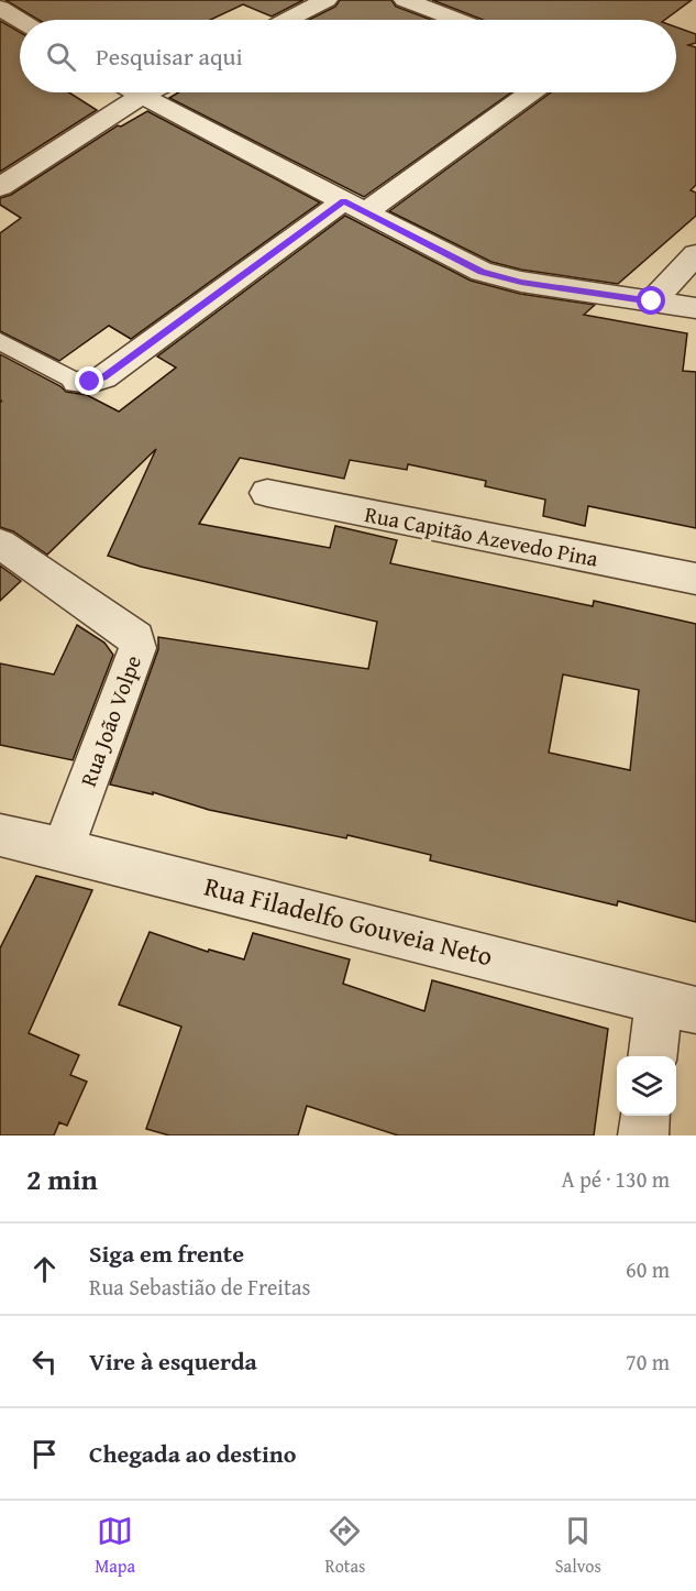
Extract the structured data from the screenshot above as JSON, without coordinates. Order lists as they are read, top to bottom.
{
  "streets": {
    "street": ["Rua Capitão Azevedo Pina", "Rua João Volpe", "Rua Filadelfo Gouveia Neto"]
  },
  "crossings": [
    ["Rua João Volpe", "Rua Filadelfo Gouveia Neto"]
  ],
  "page": {
    "search": "Pesquisar aqui",
    "heading": ["2 min", "A pé · 130 m"],
    "list": [
      ["Siga em frente", "Rua Sebastião de Freitas", "60 m"],
      ["Vire à esquerda", "70 m"],
      "Chegada ao destino"
    ],
    "nav": ["Mapa", "Rotas", "Salvos"]
  }
}
